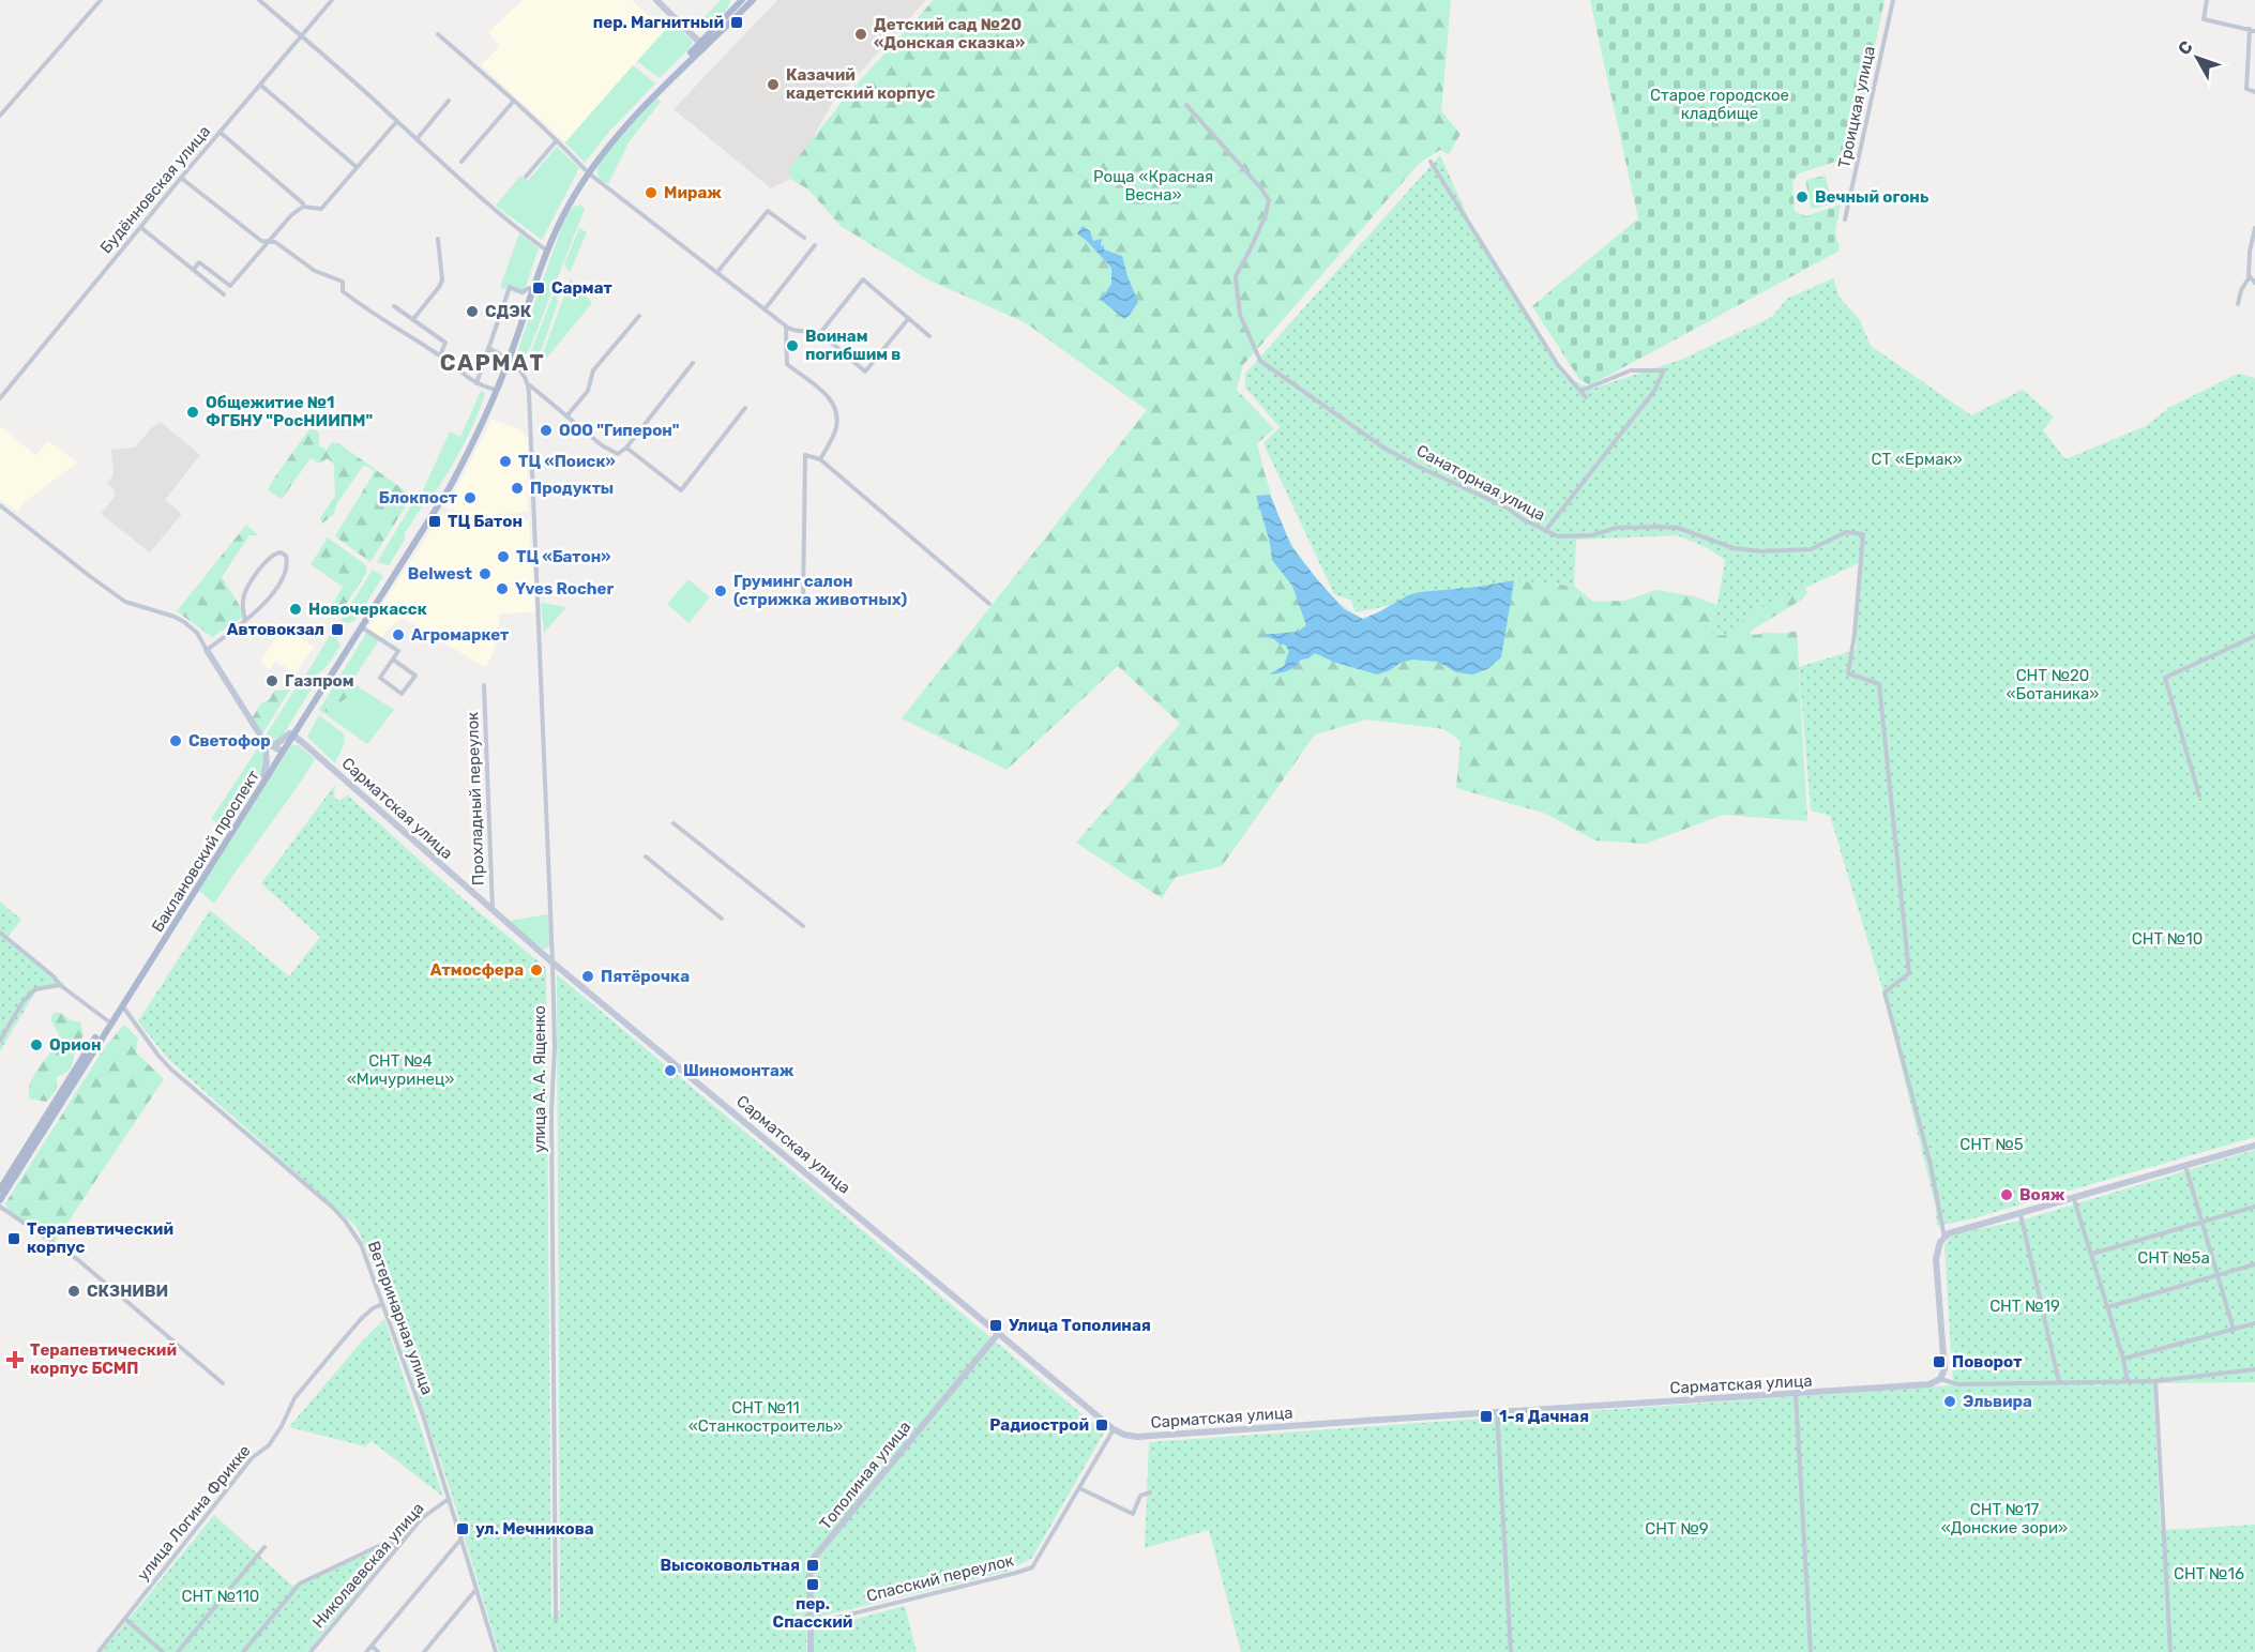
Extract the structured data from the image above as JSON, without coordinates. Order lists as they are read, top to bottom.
{
  "streets": {
    "main road": ["Сарматская улица", "Баклановский проспект", "Тополиная улица"],
    "street": [
      "Троицкая улица",
      "Будённовская улица",
      "Санаторная улица",
      "Прохладный переулок",
      "улица А. А. Ященко",
      "Ветеринарная улица",
      "улица Логина Фрикке",
      "Николаевская улица",
      "Спасский переулок"
    ]
  },
  "crossings": [
    ["Прохладный переулок", "Сарматская улица"],
    ["Сарматская улица", "Баклановский проспект"],
    ["Сарматская улица", "улица А. А. Ященко"],
    ["Сарматская улица", "Спасский переулок"],
    ["Баклановский проспект", "Ветеринарная улица"],
    ["Ветеринарная улица", "улица Логина Фрикке"],
    ["Ветеринарная улица", "Николаевская улица"],
    ["Тополиная улица", "Спасский переулок"]
  ],
  "districts": ["САРМАТ"],
  "parks": [
    "Старое городское кладбище",
    "Роща «Красная Весна»",
    "СТ «Ермак»",
    "СНТ №20 «Ботаника»",
    "СНТ №10",
    "СНТ №4 «Мичуринец»",
    "СНТ №5",
    "СНТ №5а",
    "СНТ №19",
    "СНТ №11 «Станкостроитель»",
    "СНТ №17 «Донские зори»",
    "СНТ №9",
    "СНТ №16",
    "СНТ №110"
  ],
  "places": {
    "transit": [
      "пер. Магнитный",
      "Сармат",
      "ТЦ Батон",
      "Автовокзал",
      "Терапевтический корпус",
      "Улица Тополиная",
      "Поворот",
      "1-я Дачная",
      "Радиострой",
      "ул. Мечникова",
      "Высоковольтная",
      "пер. Спасский"
    ],
    "other": [
      "Детский сад №20 «Донская сказка»",
      "Казачий кадетский корпус",
      "Мираж",
      "Вечный огонь",
      "СДЭК",
      "Воинам погибшим в",
      "Общежитие №1 ФГБНУ \"РосНИИПМ\"",
      "ООО \"Гиперон\"",
      "ТЦ «Поиск»",
      "Продукты",
      "Блокпост",
      "ТЦ «Батон»",
      "Belwest",
      "Yves Rocher",
      "Груминг салон (стрижка животных)",
      "Новочеркасск",
      "Агромаркет",
      "Газпром",
      "Светофор",
      "Атмосфера",
      "Пятёрочка",
      "Орион",
      "Шиномонтаж",
      "Вояж",
      "СКЗНИВИ",
      "Эльвира"
    ],
    "health": ["Терапевтический корпус БСМП"]
  },
  "north": "top left"
}
